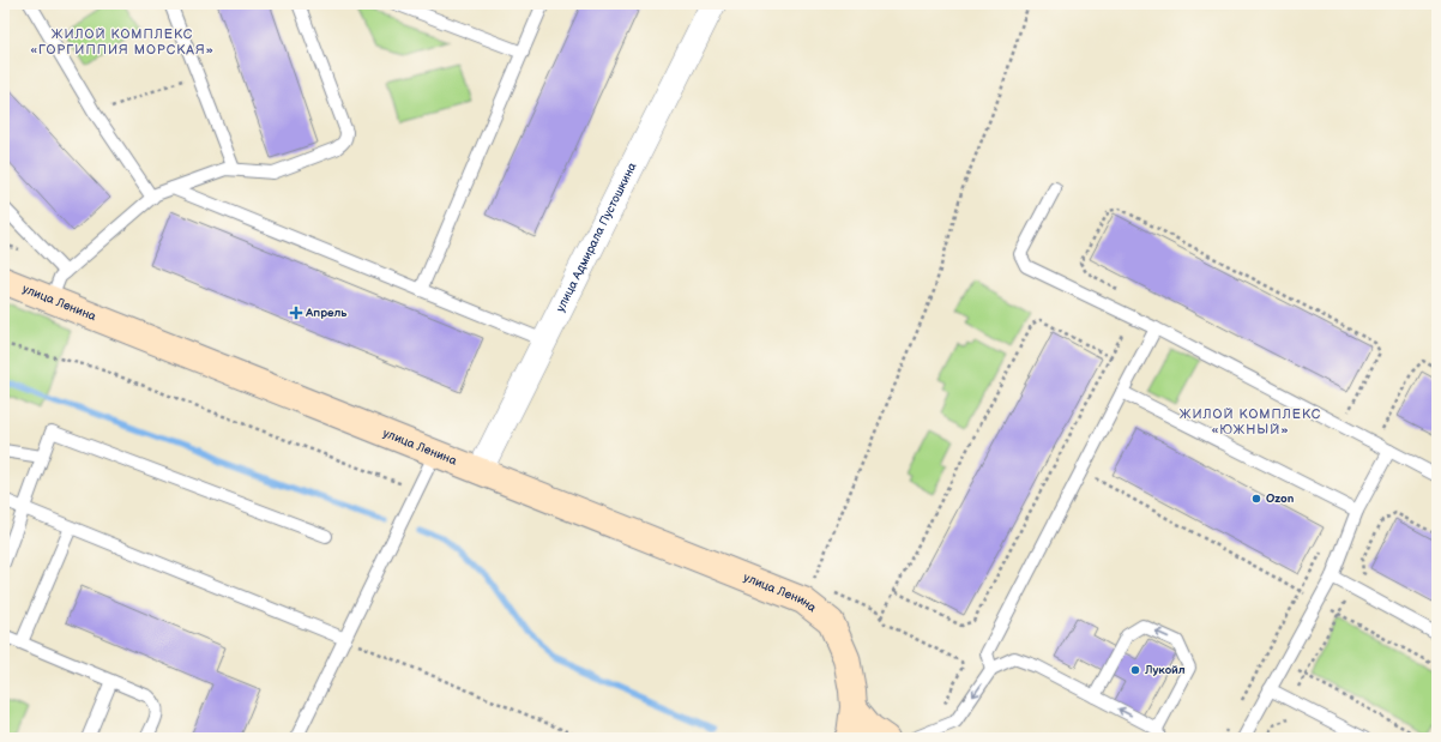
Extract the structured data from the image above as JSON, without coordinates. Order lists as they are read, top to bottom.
{
  "streets": {
    "street": ["улица Адмирала Пустошкина", "улица Ленина"]
  },
  "crossings": [
    ["улица Адмирала Пустошкина", "улица Ленина"]
  ],
  "districts": ["ЖИЛОЙ КОМПЛЕКС «ГОРГИППИЯ МОРСКАЯ»", "ЖИЛОЙ КОМПЛЕКС «ЮЖНЫЙ»"],
  "places": {
    "health": ["Апрель"],
    "other": ["Ozon", "Лукойл"]
  }
}
